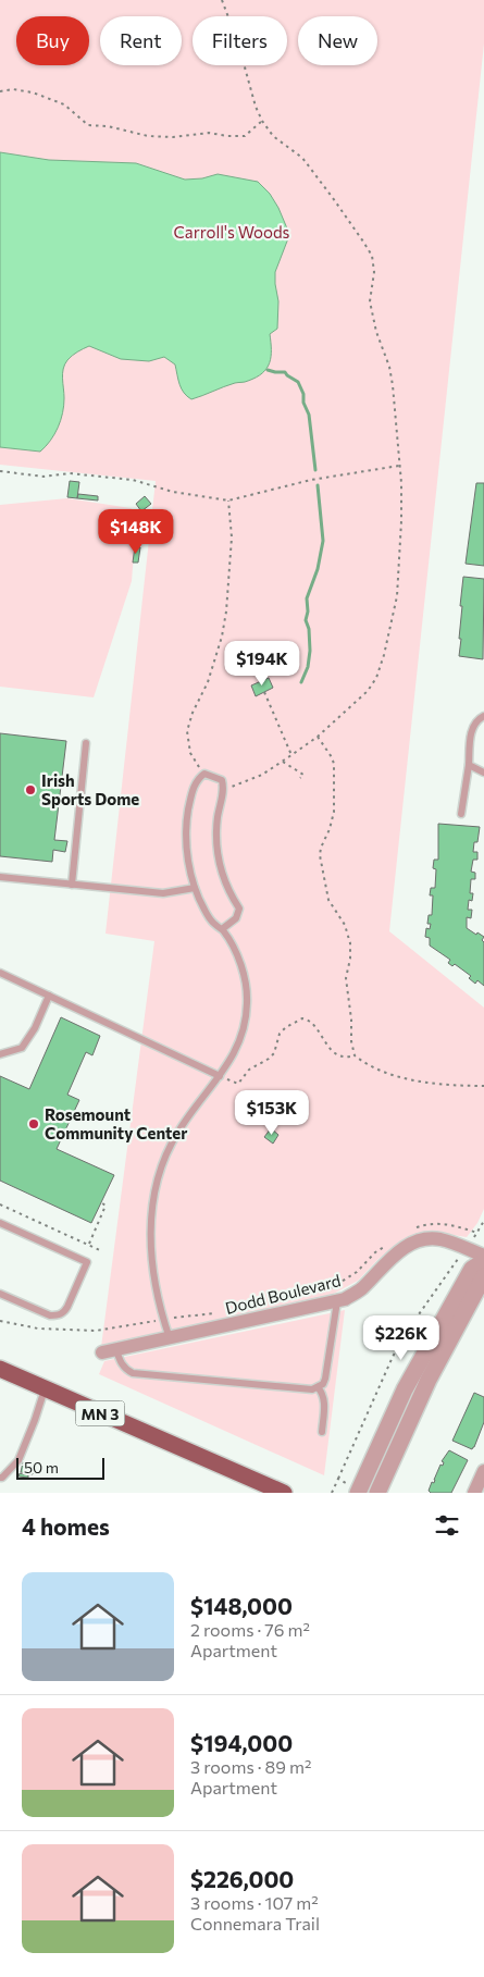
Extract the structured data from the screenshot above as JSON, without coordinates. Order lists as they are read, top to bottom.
{
  "streets": {
    "main road": ["MN 3"],
    "street": ["Dodd Boulevard"]
  },
  "parks": ["Carroll's Woods"],
  "places": ["Irish Sports Dome", "Rosemount Community Center"],
  "scale_bar": "50 m",
  "page": {
    "chip": [
      "Buy",
      "Rent",
      "Filters",
      "New"
    ],
    "price": [
      "$148K",
      "$194K",
      "$153K",
      "$226K"
    ],
    "scale": "50 m",
    "heading": "4 homes",
    "list": [
      {
        "name": "$148,000",
        "note": "2 rooms · 76 m² · Apartment"
      },
      {
        "name": "$194,000",
        "note": "3 rooms · 89 m² · Apartment"
      },
      {
        "name": "$226,000",
        "note": "3 rooms · 107 m² · Connemara Trail"
      }
    ]
  }
}
